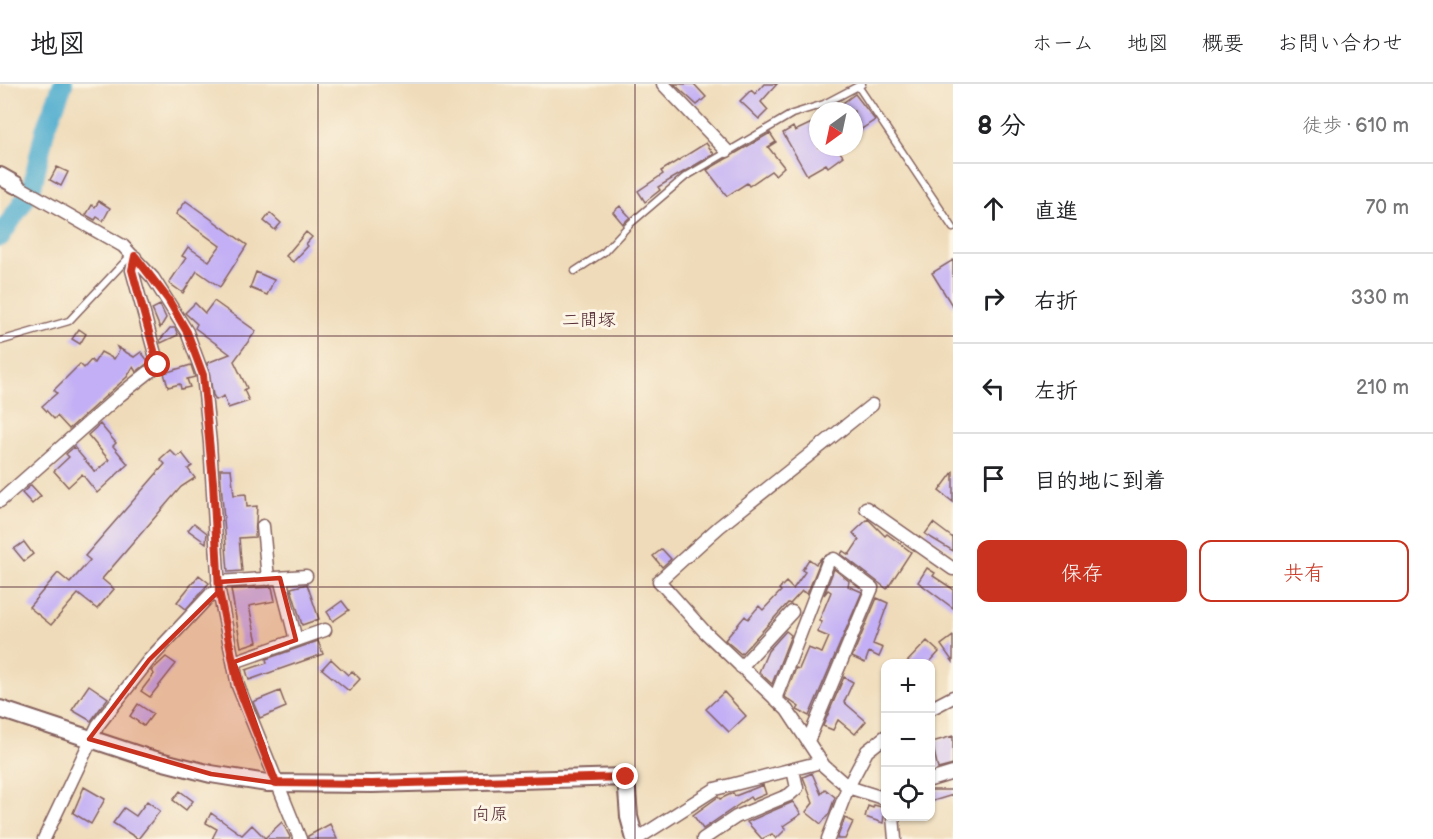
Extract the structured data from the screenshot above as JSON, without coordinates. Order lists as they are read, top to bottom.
{
  "districts": ["二間塚", "向原"],
  "north": "bottom left",
  "page": {
    "header": "地図",
    "nav": [
      "ホーム",
      "地図",
      "概要",
      "お問い合わせ"
    ],
    "heading": ["8 分", "徒歩 · 610 m"],
    "list": [
      ["直進", "70 m"],
      ["右折", "330 m"],
      ["左折", "210 m"],
      "目的地に到着"
    ],
    "buttons": ["保存", "共有"],
    "map_buttons": ["+", "−"]
  }
}
